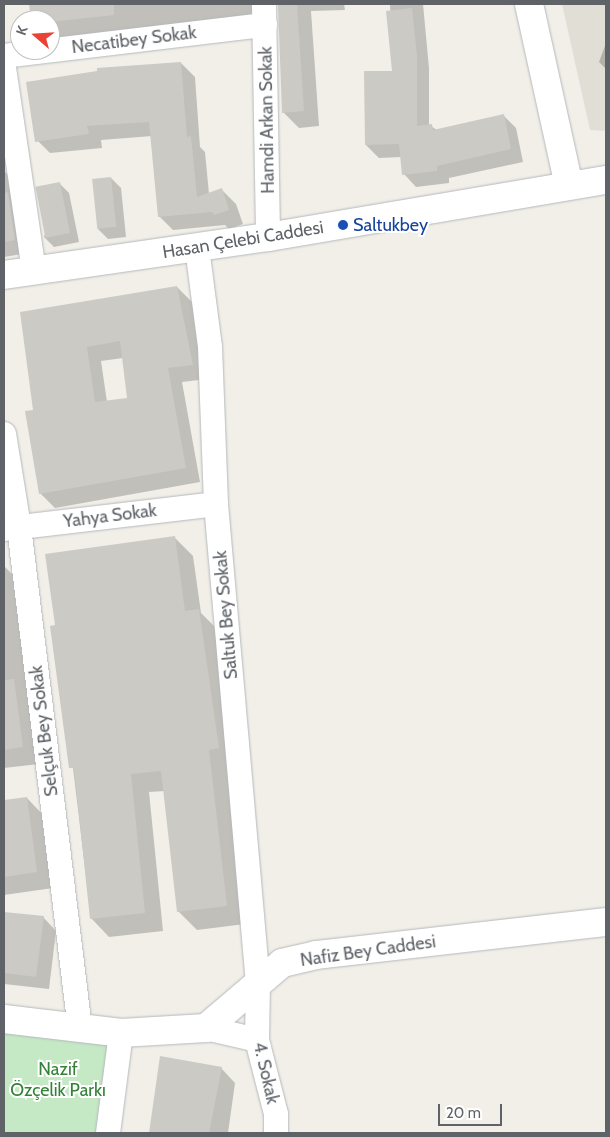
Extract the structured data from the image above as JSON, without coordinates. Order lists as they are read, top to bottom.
{
  "streets": {
    "street": [
      "Necatibey Sokak",
      "Hamdi Arkan Sokak",
      "Hasan Çelebi Caddesi",
      "Yahya Sokak",
      "Saltuk Bey Sokak",
      "Selçuk Bey Sokak",
      "Nafiz Bey Caddesi",
      "4. Sokak"
    ]
  },
  "crossings": [
    ["Necatibey Sokak", "Hamdi Arkan Sokak"],
    ["Hamdi Arkan Sokak", "Hasan Çelebi Caddesi"],
    ["Hasan Çelebi Caddesi", "Saltuk Bey Sokak"],
    ["Yahya Sokak", "Saltuk Bey Sokak"],
    ["Yahya Sokak", "Selçuk Bey Sokak"],
    ["Saltuk Bey Sokak", "Nafiz Bey Caddesi"],
    ["Saltuk Bey Sokak", "4. Sokak"],
    ["Nafiz Bey Caddesi", "4. Sokak"]
  ],
  "parks": ["Nazif Özçelik Parkı"],
  "places": ["Saltukbey"],
  "scale_bar": "20 m",
  "north": "left"
}
